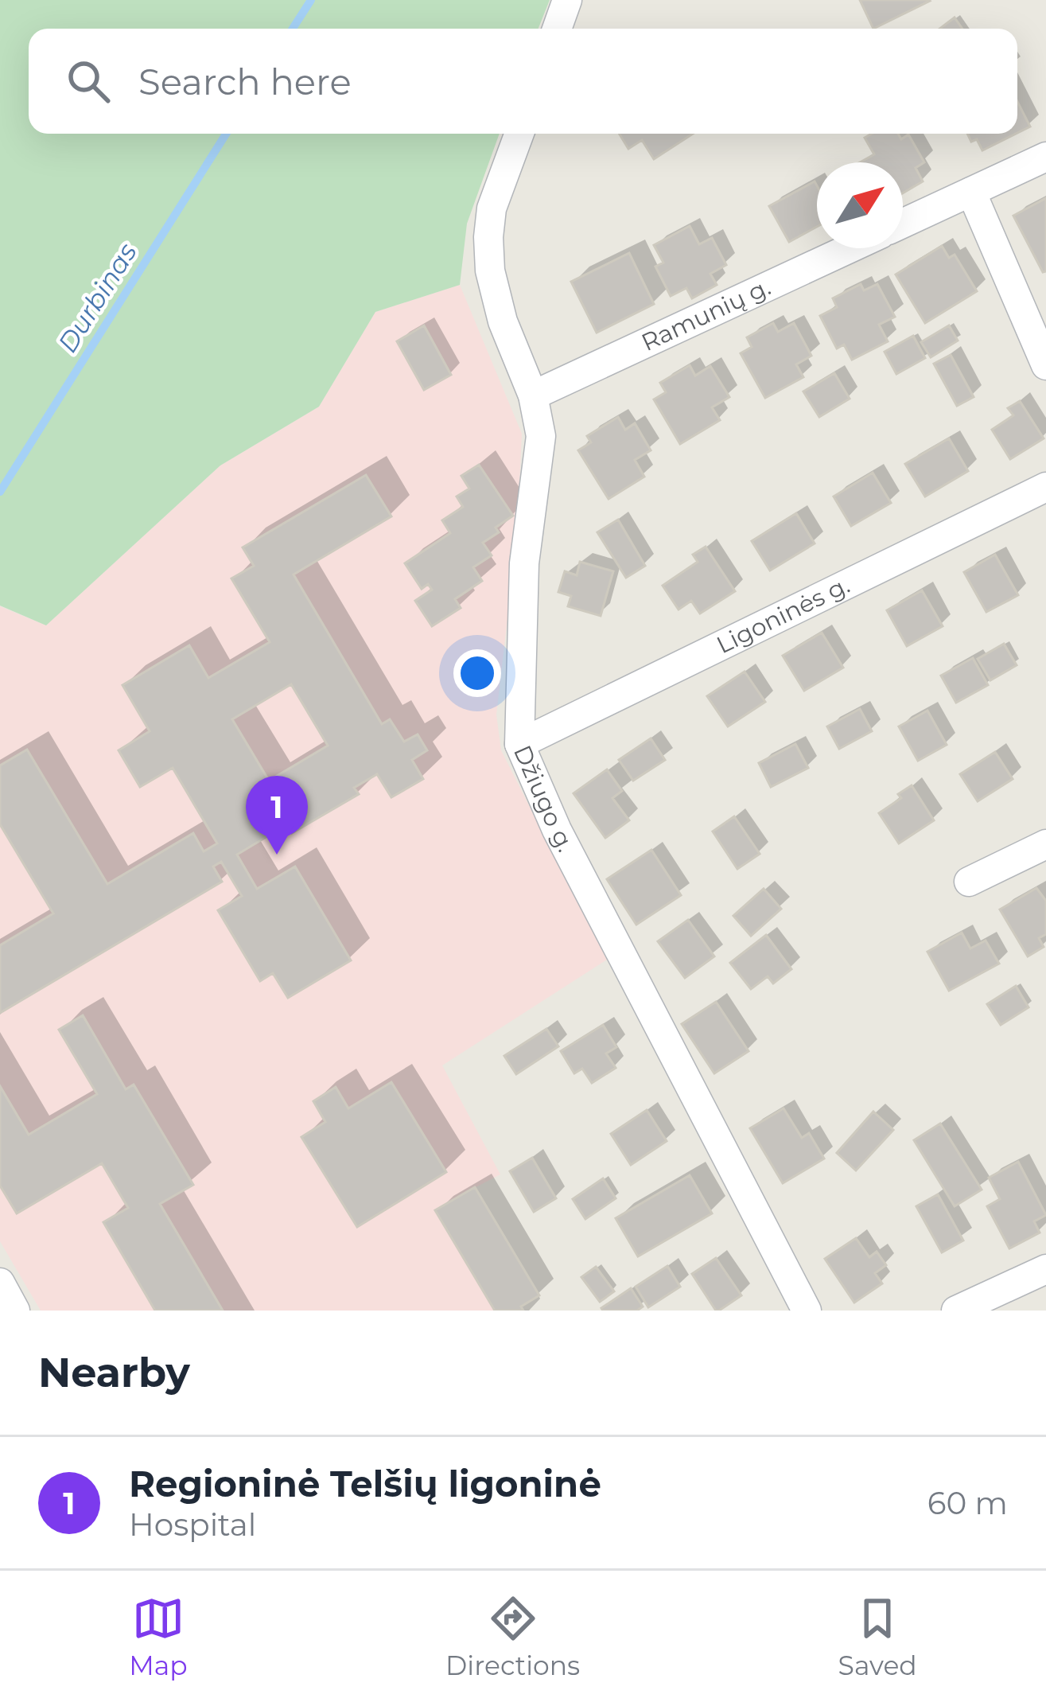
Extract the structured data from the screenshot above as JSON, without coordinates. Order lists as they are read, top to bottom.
{
  "streets": {
    "street": ["Ramunių g.", "Ligoninės g.", "Džiugo g."]
  },
  "crossings": [
    ["Ramunių g.", "Džiugo g."],
    ["Ligoninės g.", "Džiugo g."]
  ],
  "water": ["Durbinas"],
  "north": "top right",
  "page": {
    "search": "Search here",
    "pins": "1",
    "heading": "Nearby",
    "list": [
      {
        "mark": "1",
        "name": "Regioninė Telšių ligoninė",
        "note": "Hospital",
        "value": "60 m"
      }
    ],
    "nav": ["Map", "Directions", "Saved"]
  }
}
